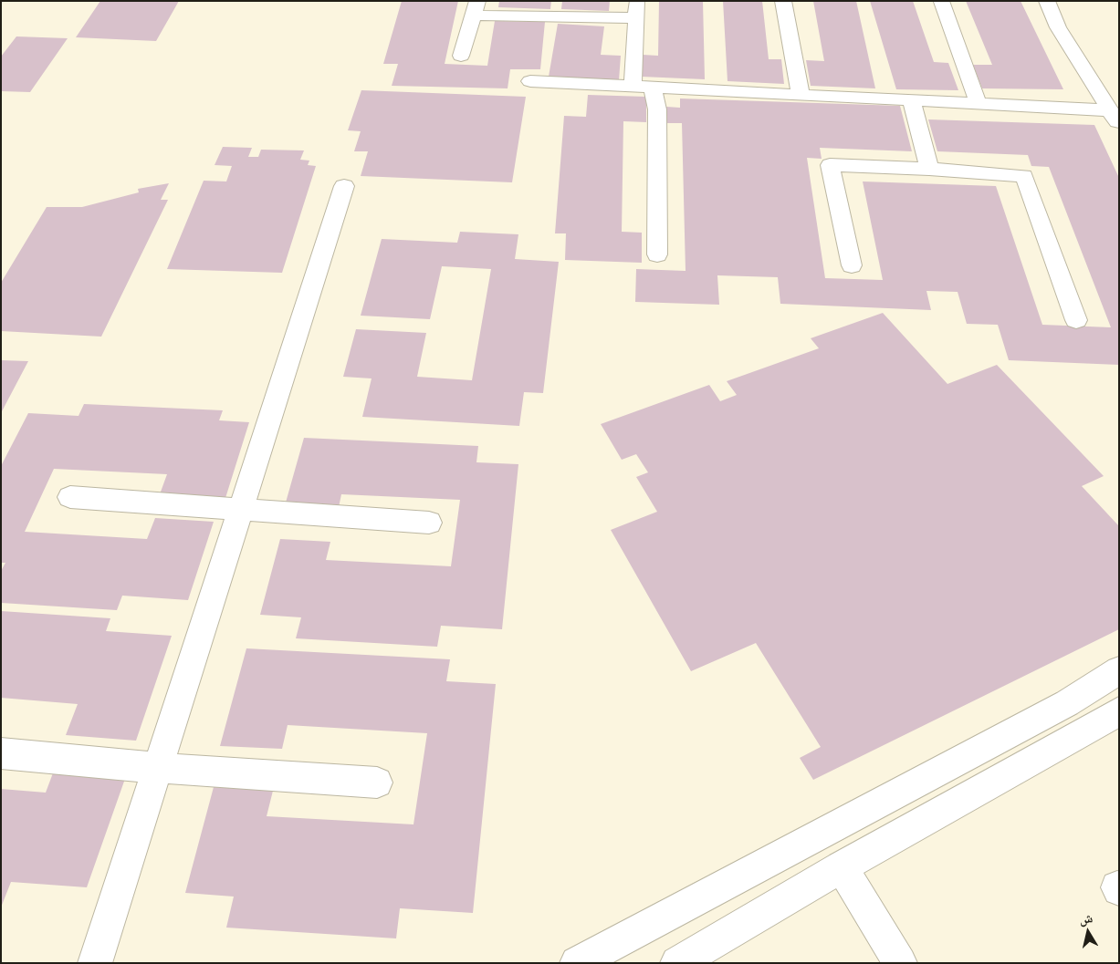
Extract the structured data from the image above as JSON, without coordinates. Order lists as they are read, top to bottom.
{
  "north": "top"
}
